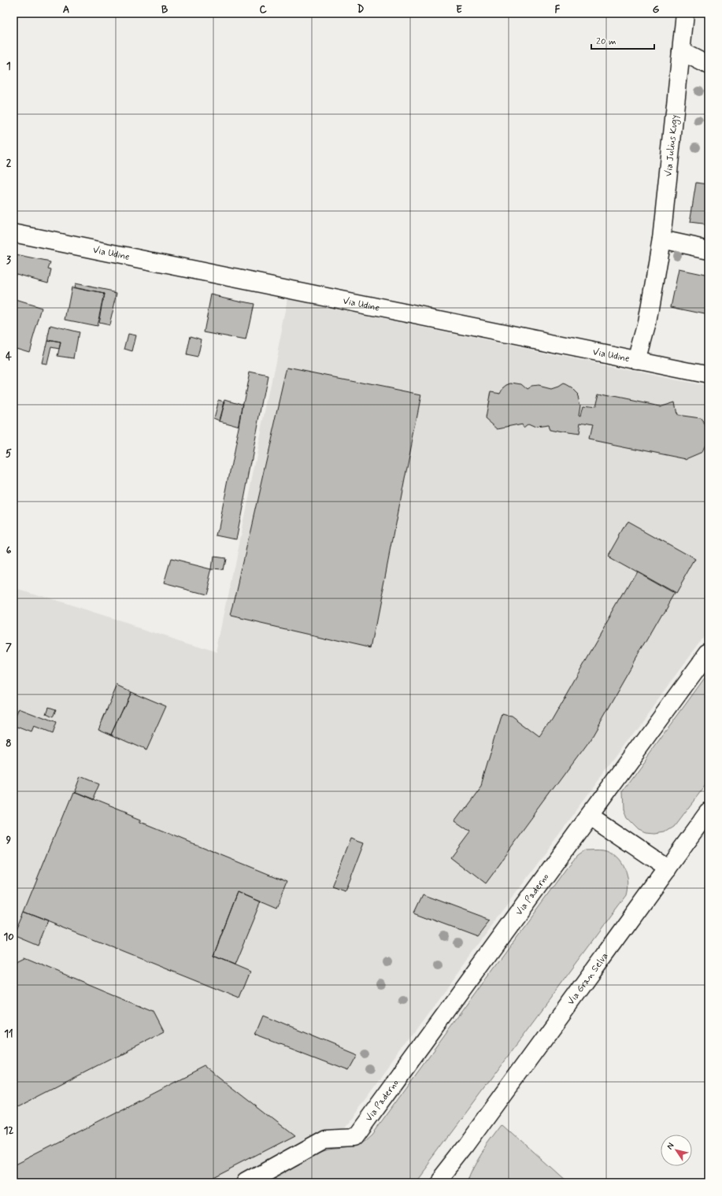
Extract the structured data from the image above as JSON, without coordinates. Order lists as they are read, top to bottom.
{
  "streets": {
    "street": [
      "Via Julius Kugy",
      "Via Udine",
      "Via Paderno",
      "Via Gran Selva"
    ]
  },
  "crossings": [
    ["Via Julius Kugy", "Via Udine"]
  ],
  "scale_bar": "20 m",
  "north": "top left",
  "grid": {
    "columns": [
      "A",
      "B",
      "C",
      "D",
      "E",
      "F",
      "G"
    ],
    "rows": [
      "1",
      "2",
      "3",
      "4",
      "5",
      "6",
      "7",
      "8",
      "9",
      "10",
      "11",
      "12"
    ]
  }
}
